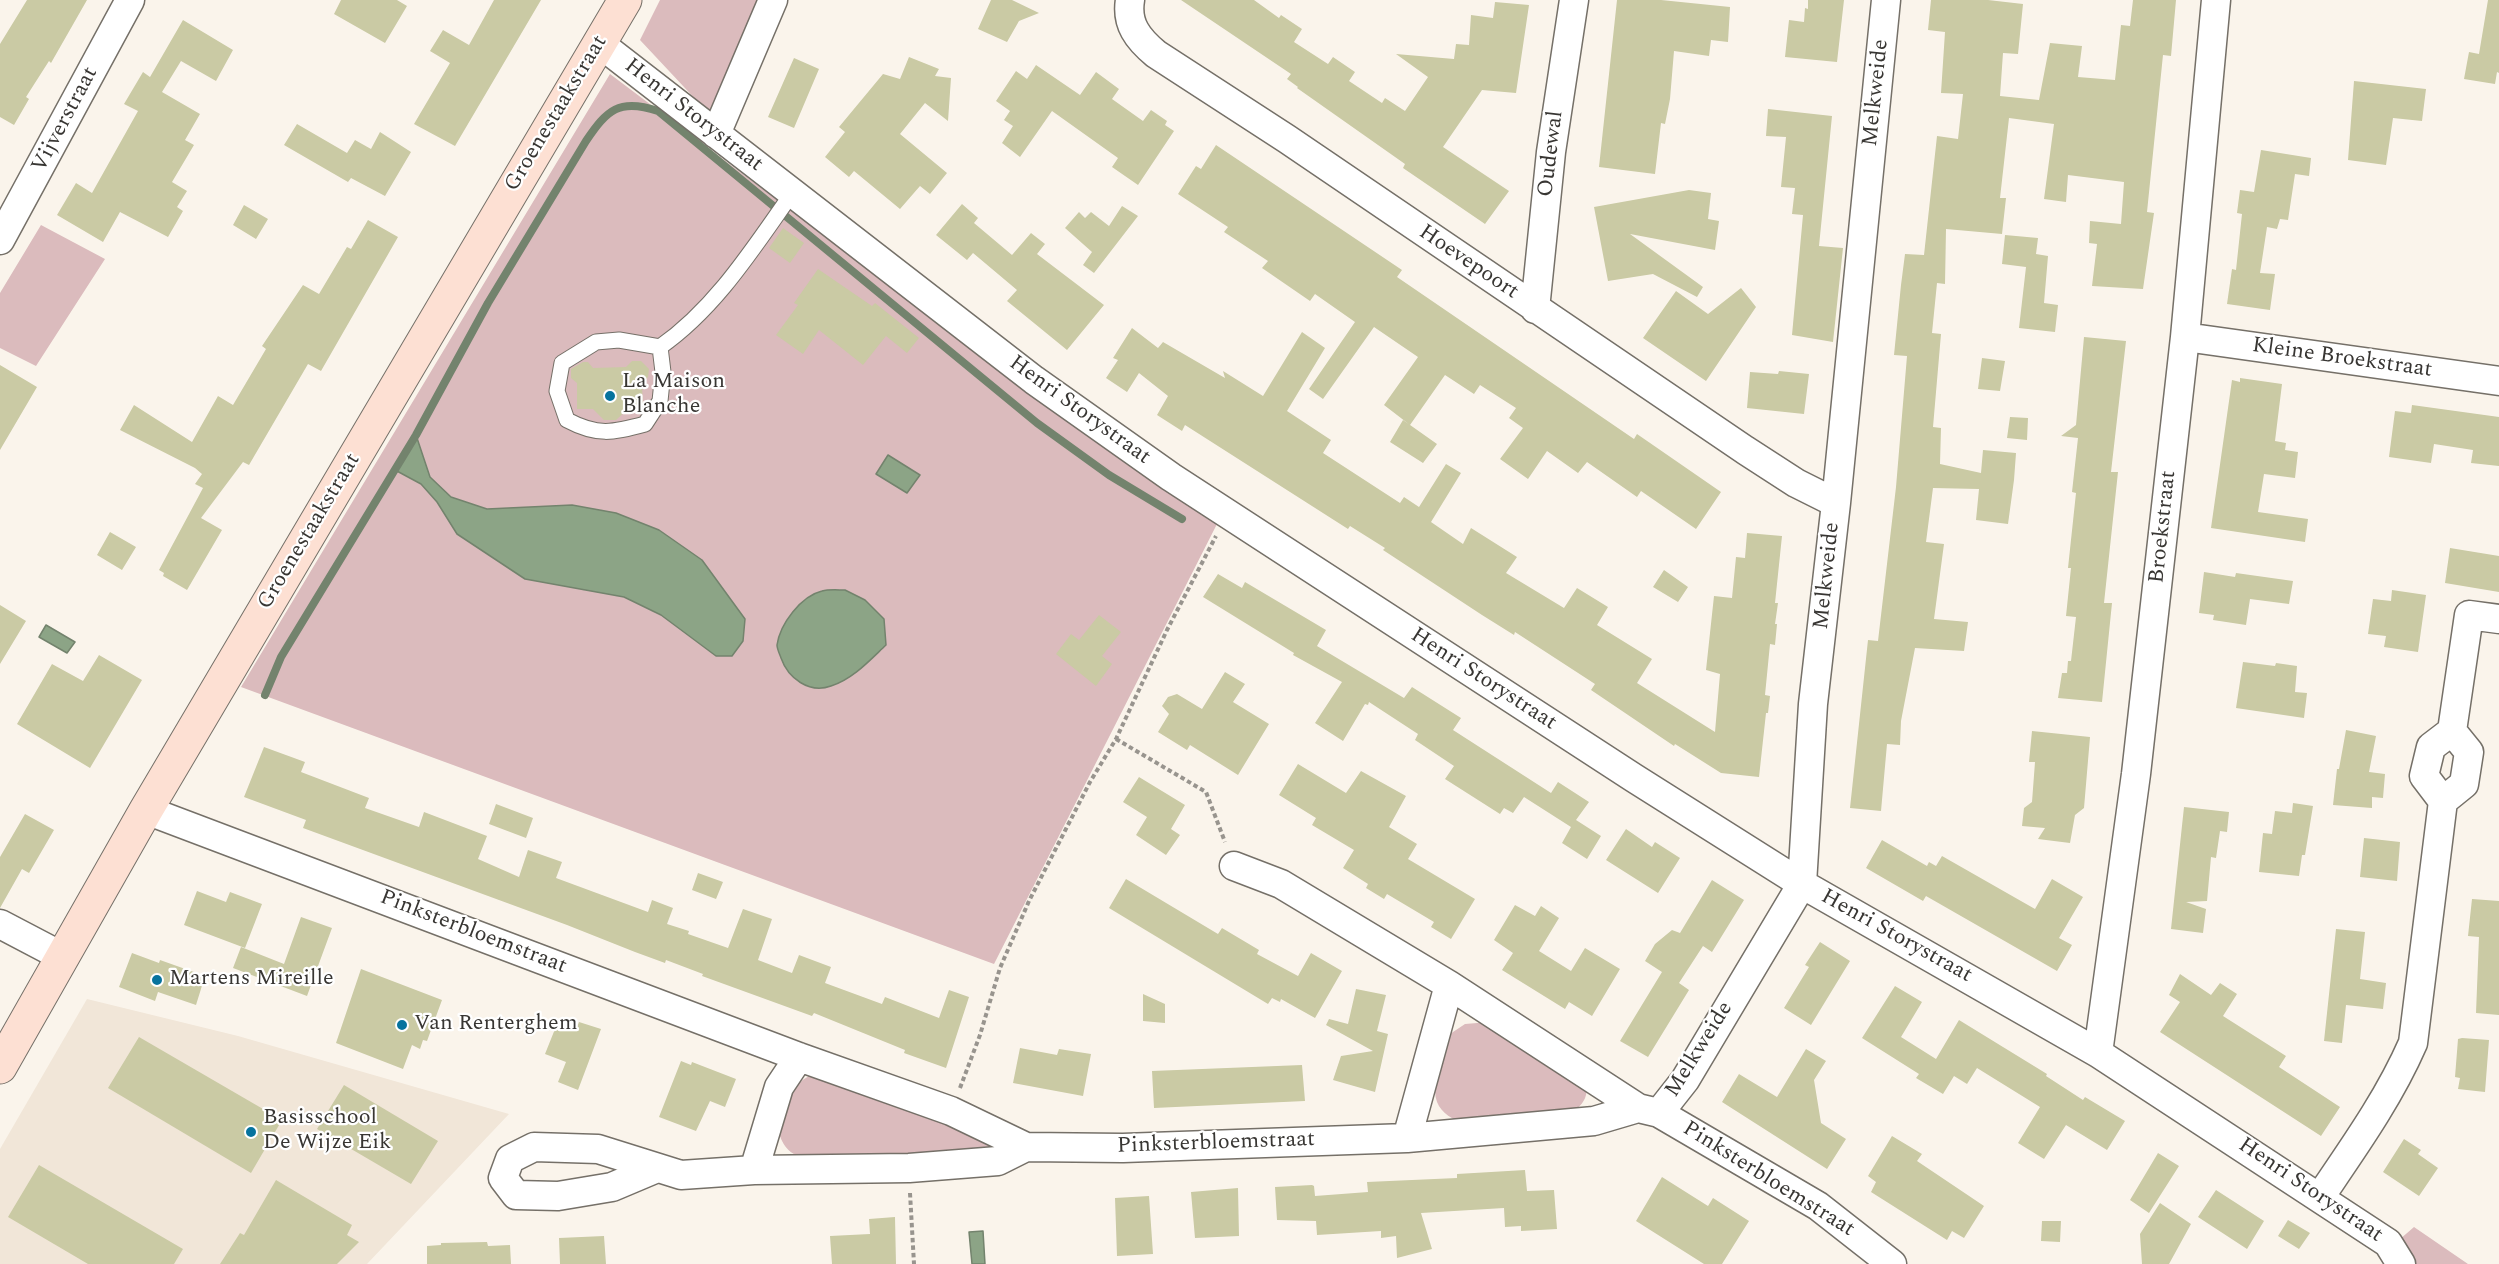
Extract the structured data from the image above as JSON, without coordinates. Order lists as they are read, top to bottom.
{
  "streets": {
    "street": [
      "Melkweide",
      "Groenestaakstraat",
      "Henri Storystraat",
      "Vijverstraat",
      "Oudewal",
      "Hoevepoort",
      "Kleine Broekstraat",
      "Broekstraat",
      "Pinksterbloemstraat"
    ]
  },
  "crossings": [
    ["Melkweide", "Henri Storystraat"],
    ["Melkweide", "Hoevepoort"],
    ["Melkweide", "Pinksterbloemstraat"],
    ["Groenestaakstraat", "Henri Storystraat"],
    ["Groenestaakstraat", "Pinksterbloemstraat"],
    ["Henri Storystraat", "Broekstraat"],
    ["Oudewal", "Hoevepoort"],
    ["Kleine Broekstraat", "Broekstraat"]
  ],
  "places": [
    "La Maison Blanche",
    "Martens Mireille",
    "Van Renterghem",
    "Basisschool De Wijze Eik"
  ]
}
